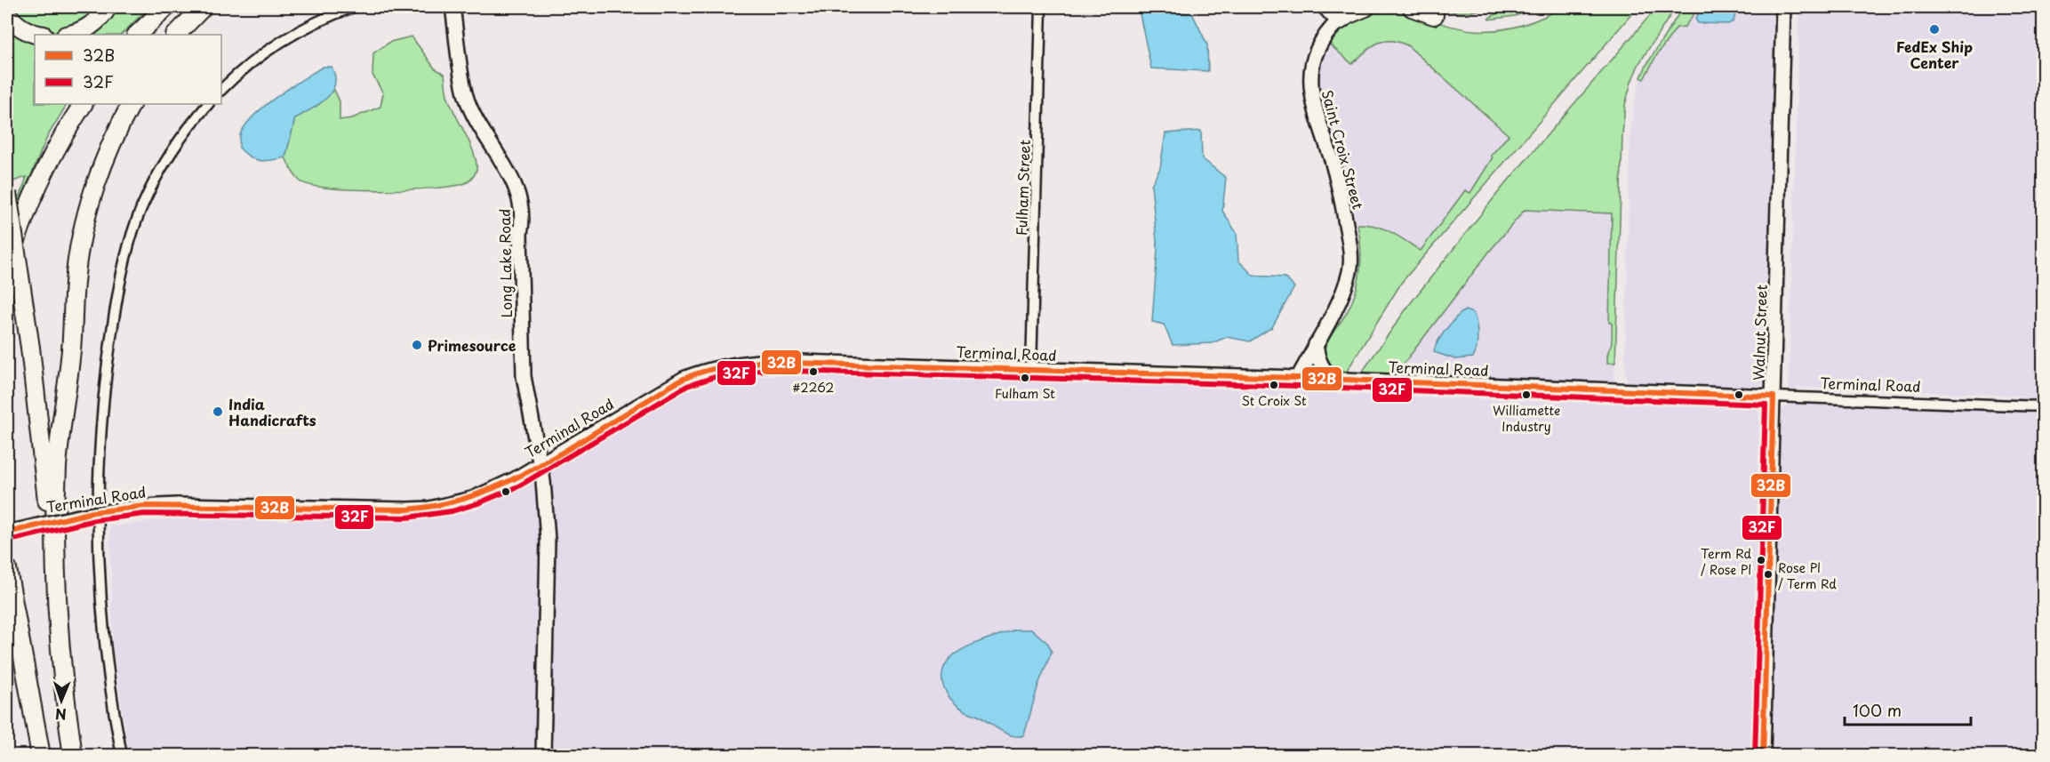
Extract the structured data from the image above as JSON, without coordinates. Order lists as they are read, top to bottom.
{
  "streets": {
    "street": [
      "Saint Croix Street",
      "Fulham Street",
      "Long Lake Road",
      "Walnut Street",
      "Terminal Road"
    ]
  },
  "crossings": [
    ["Saint Croix Street", "Terminal Road"],
    ["Fulham Street", "Terminal Road"],
    ["Long Lake Road", "Terminal Road"],
    ["Walnut Street", "Terminal Road"]
  ],
  "places": [
    "FedEx Ship Center",
    "Primesource",
    "#2262",
    "Fulham St",
    "St Croix St",
    "Williamette Industry",
    "India Handicrafts",
    "Term Rd / Rose Pl",
    "Rose Pl / Term Rd"
  ],
  "lines": ["transit line 32B", "transit line 32F"],
  "legend": ["32B", "32F"],
  "scale_bar": "100 m",
  "north": "bottom"
}
